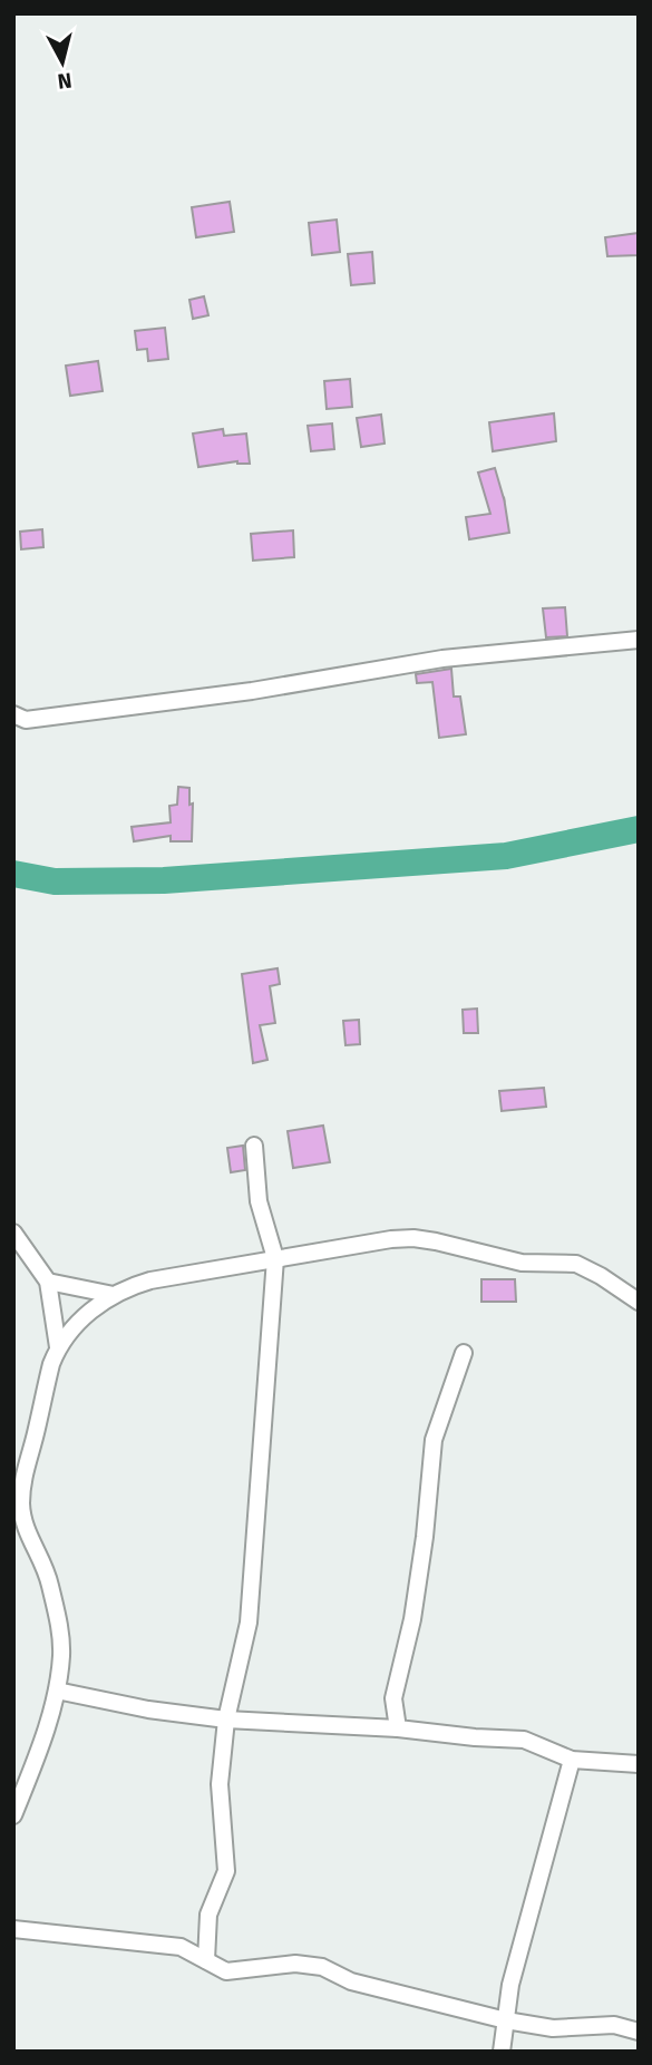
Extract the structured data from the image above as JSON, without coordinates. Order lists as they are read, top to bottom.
{
  "north": "bottom"
}
